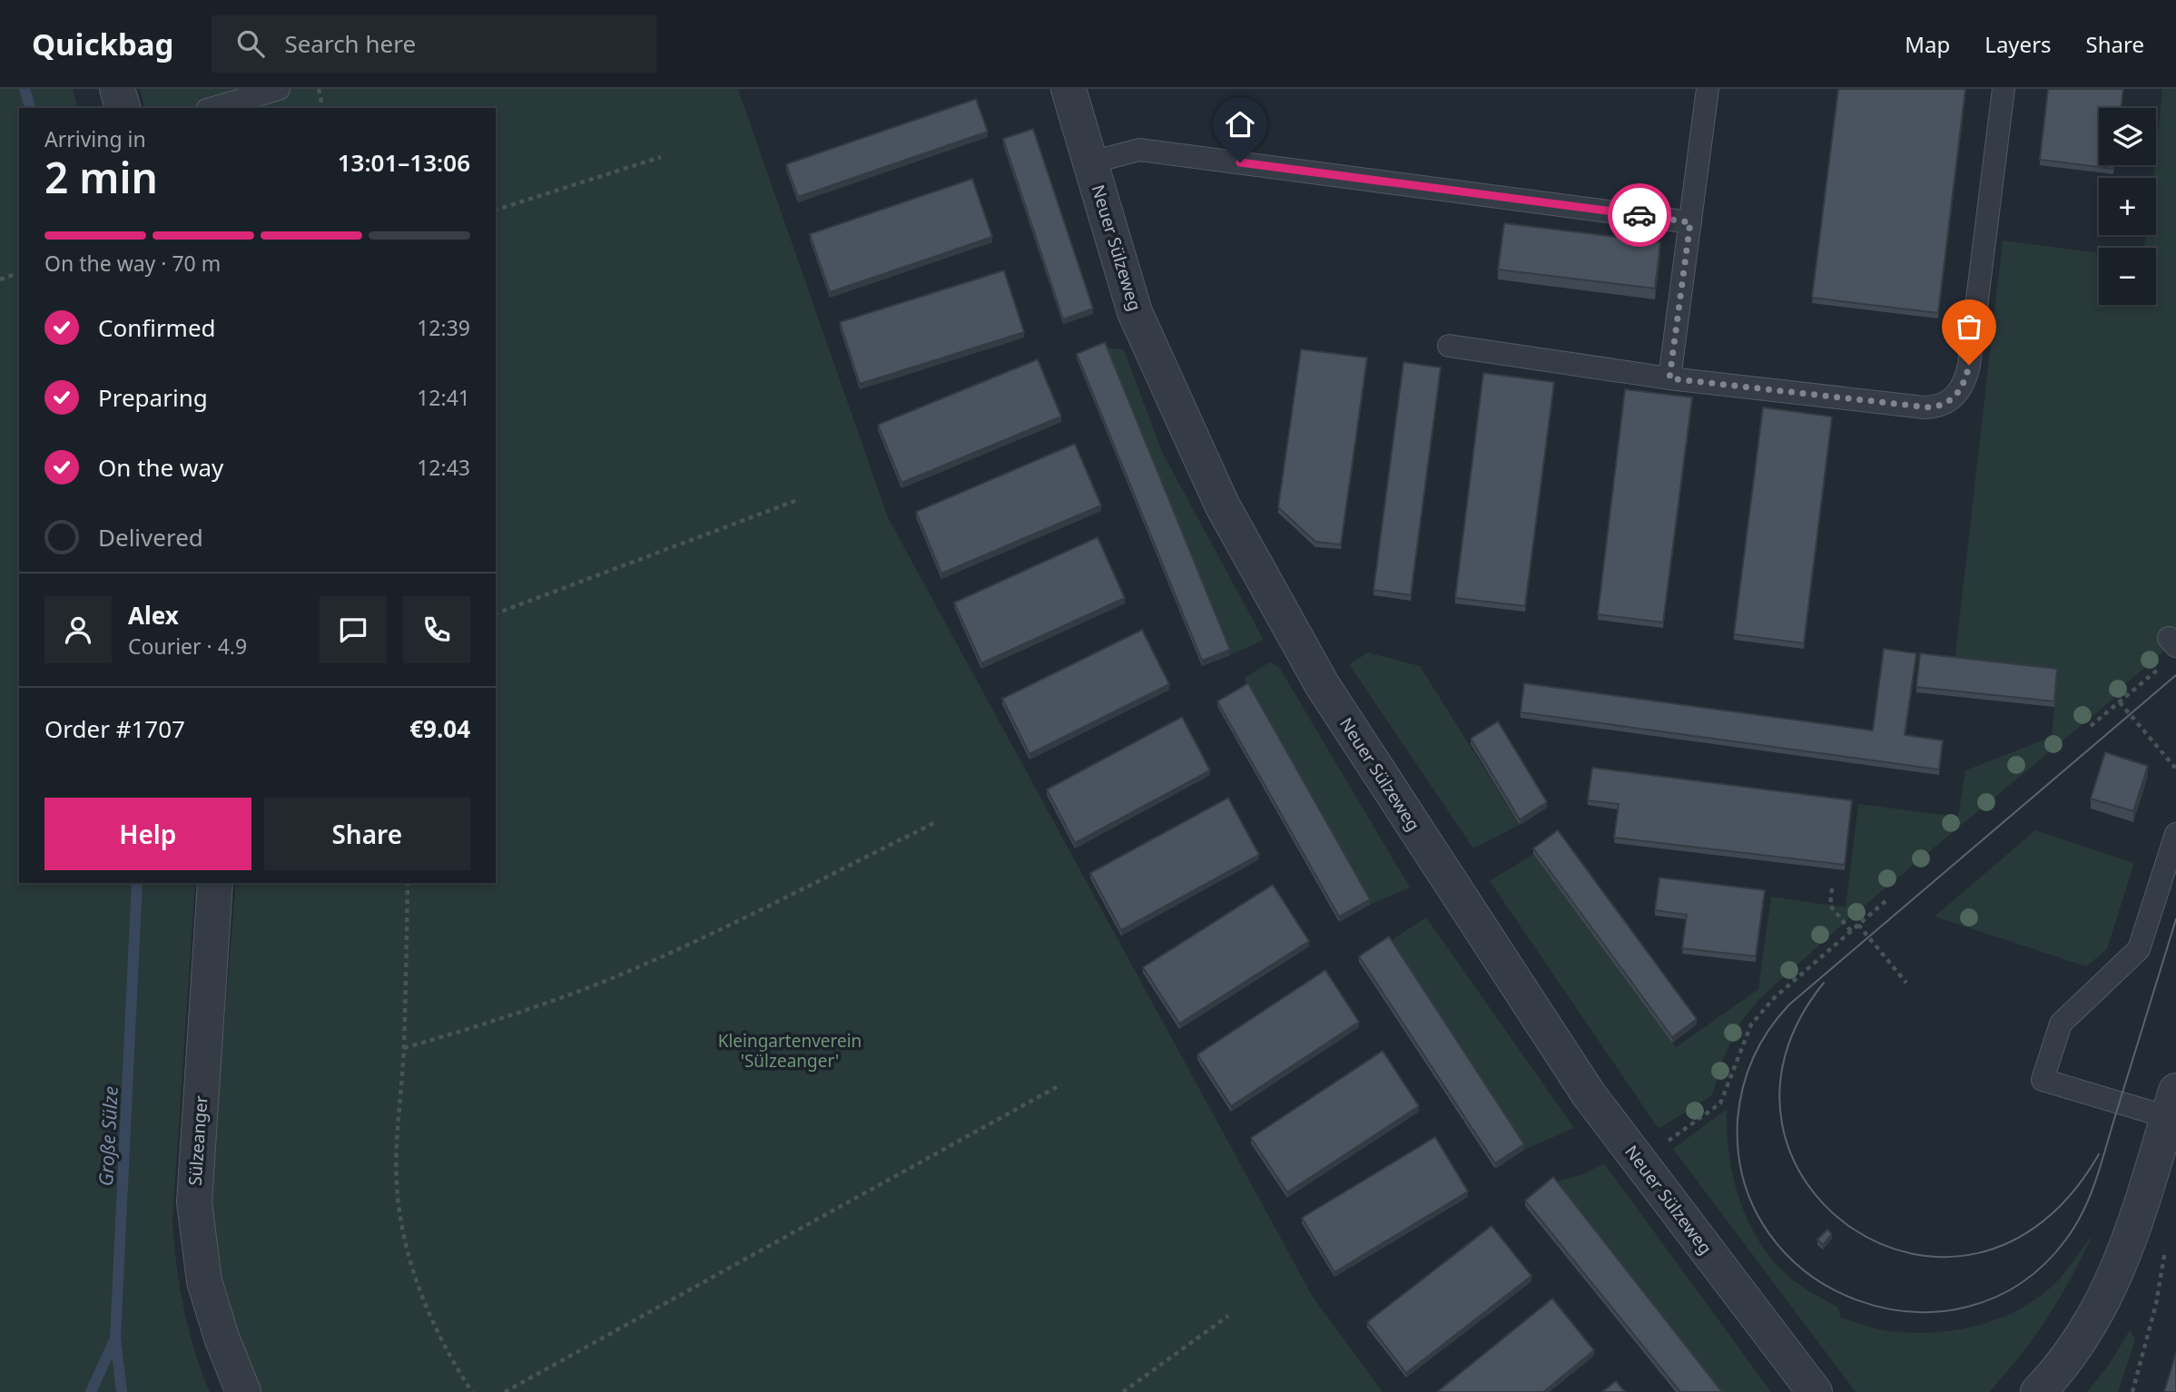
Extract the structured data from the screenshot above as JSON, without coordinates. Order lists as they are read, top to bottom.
{
  "streets": {
    "street": ["Neuer Sülzeweg", "Sülzeanger"]
  },
  "water": ["Große Sülze"],
  "parks": ["Kleingartenverein 'Sülzeanger'"],
  "page": {
    "header": "Quickbag",
    "search": "Search here",
    "nav": ["Map", "Layers", "Share"],
    "map_buttons": ["+", "−"],
    "heading": ["2 min", "Arriving in", "13:01–13:06"],
    "panel": [
      "Alex",
      "Courier · 4.9",
      "Order #1707",
      "€9.04"
    ],
    "bar": "On the way · 70 m",
    "list": [
      ["Confirmed", "12:39"],
      ["Preparing", "12:41"],
      ["On the way", "12:43"],
      "Delivered"
    ],
    "buttons": ["Help", "Share"]
  }
}
